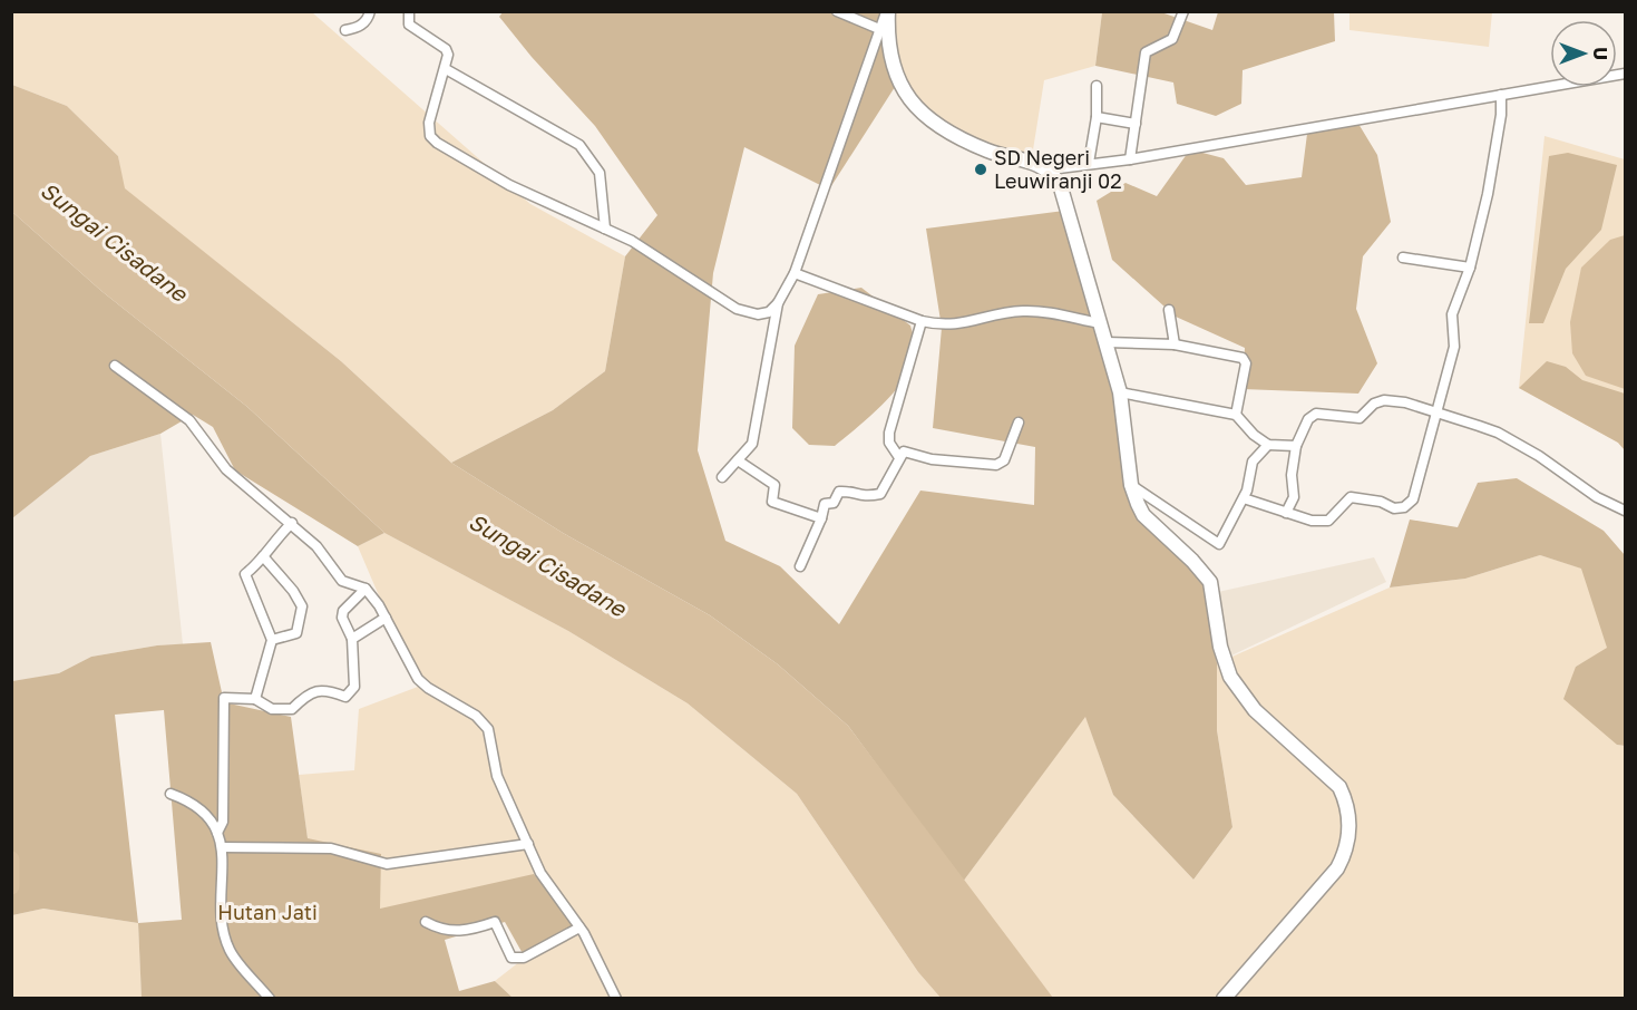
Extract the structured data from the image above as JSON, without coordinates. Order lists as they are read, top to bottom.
{
  "water": ["Sungai Cisadane"],
  "parks": ["Hutan Jati"],
  "places": ["SD Negeri Leuwiranji 02"],
  "north": "right"
}
